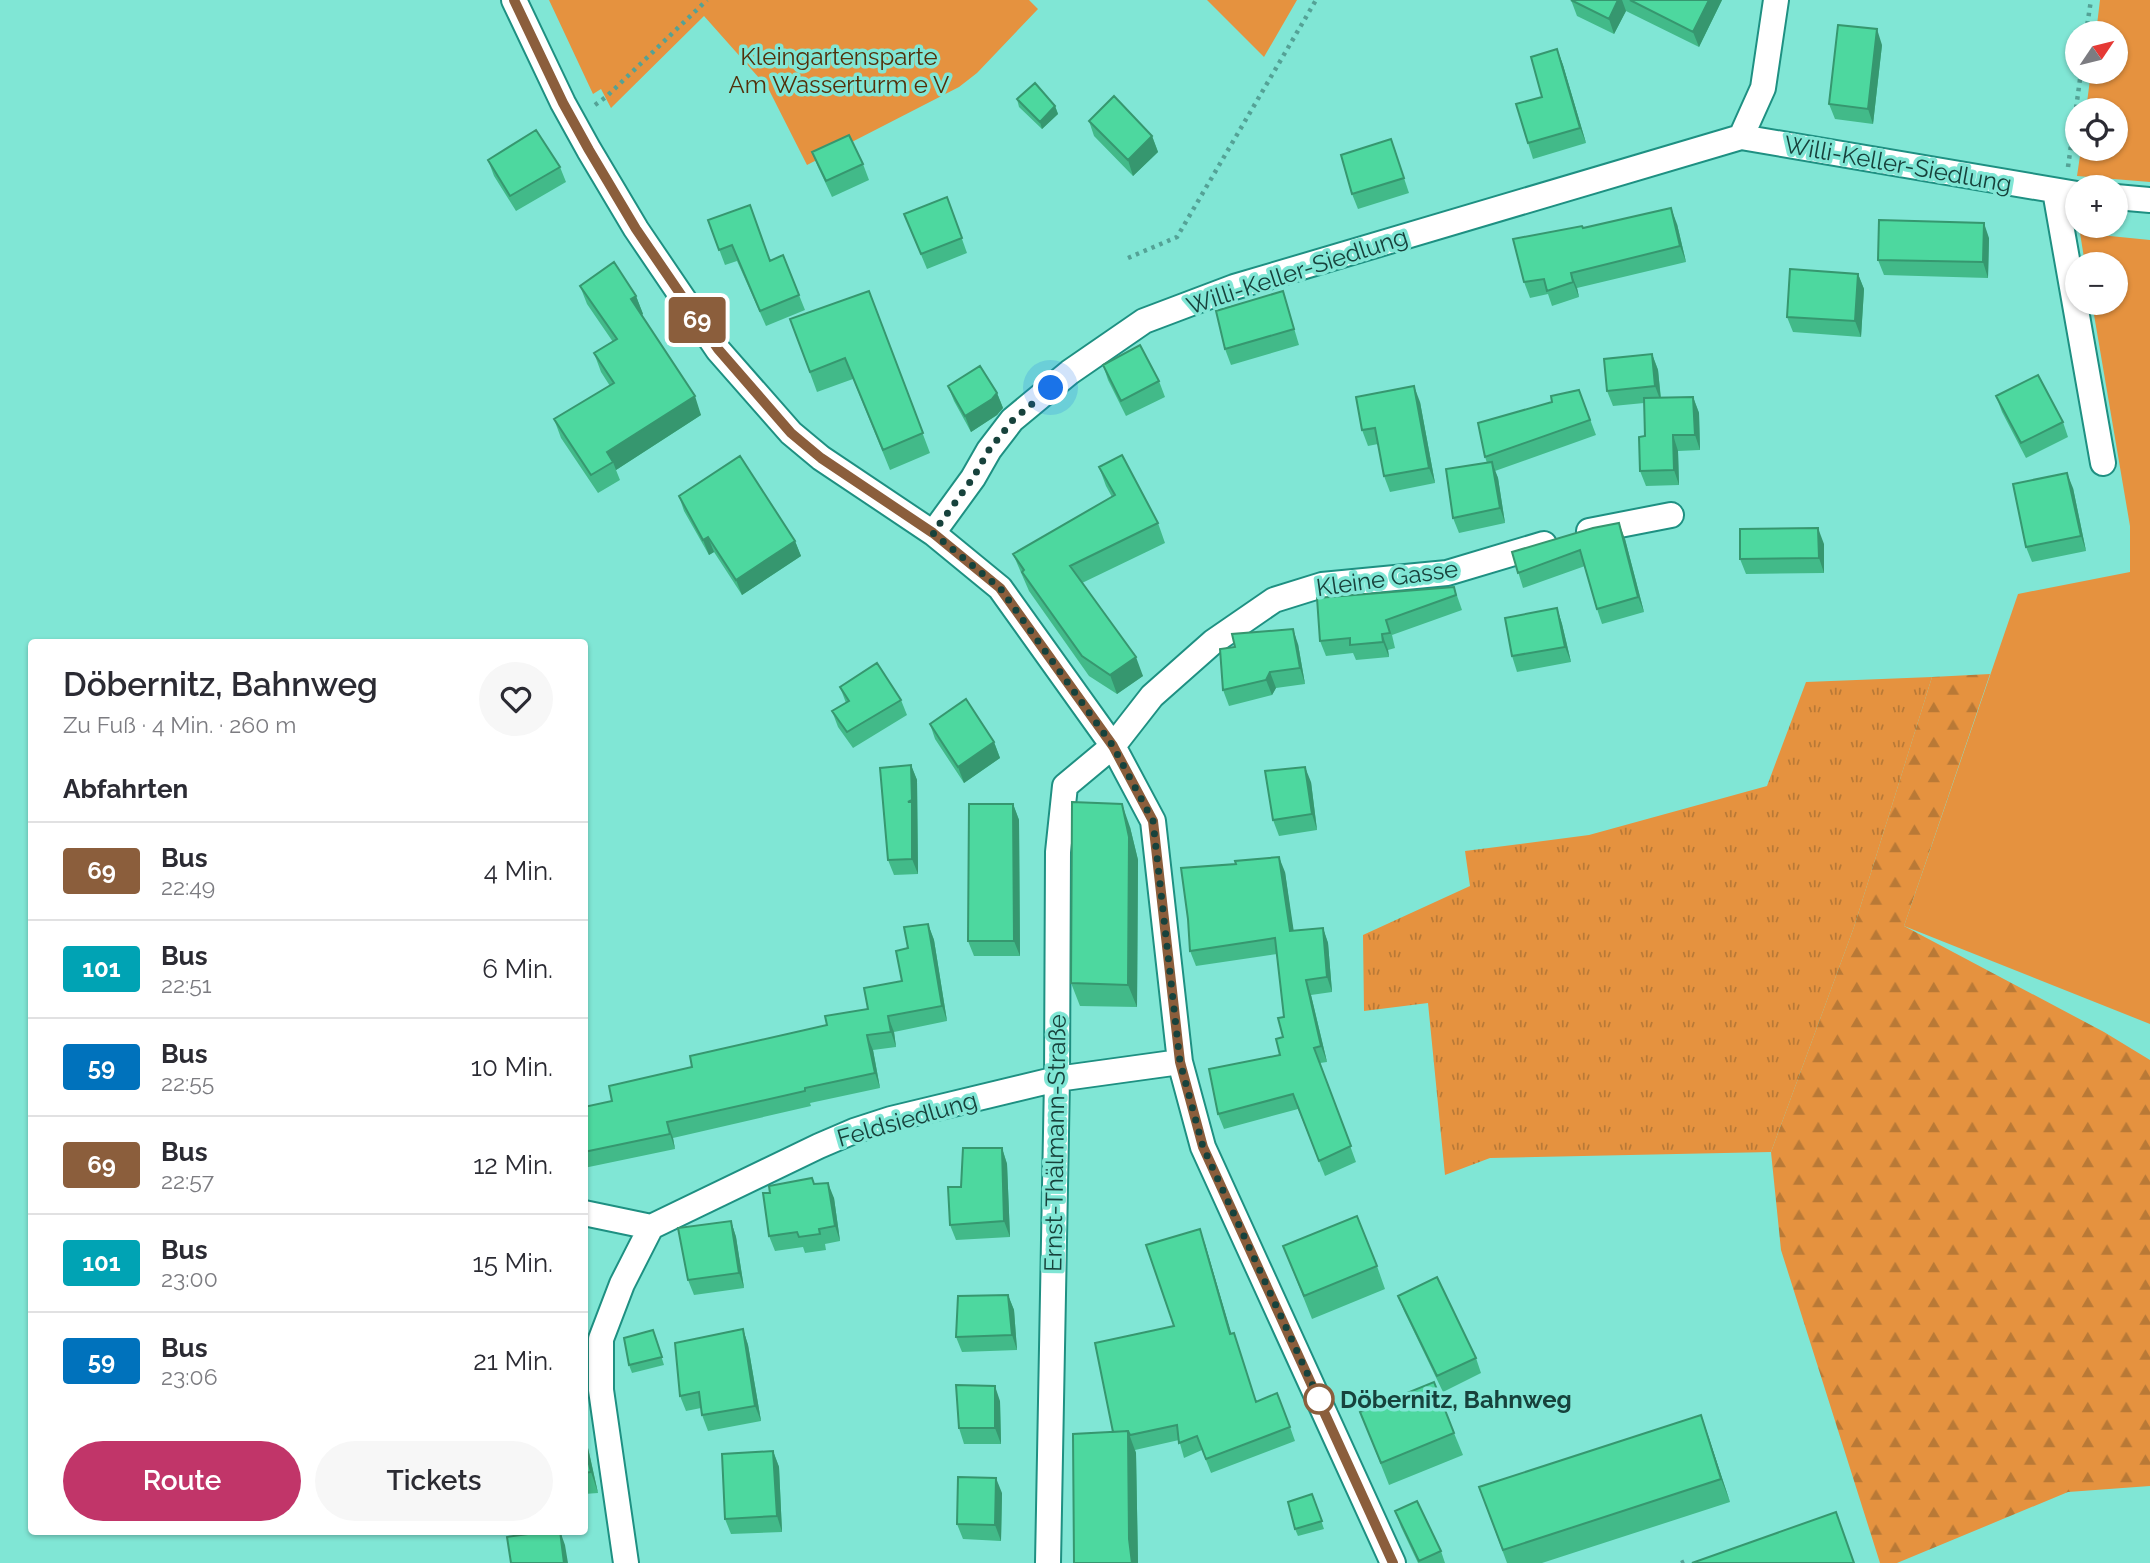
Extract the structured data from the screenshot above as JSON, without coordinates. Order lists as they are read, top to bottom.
{
  "streets": {
    "street": [
      "Willi-Keller-Siedlung",
      "Kleine Gasse",
      "Feldsiedlung",
      "Ernst-Thälmann-Straße"
    ]
  },
  "crossings": [
    ["Kleine Gasse", "Ernst-Thälmann-Straße"],
    ["Feldsiedlung", "Ernst-Thälmann-Straße"]
  ],
  "parks": ["Kleingartensparte Am Wasserturm e V"],
  "places": ["Döbernitz, Bahnweg"],
  "lines": ["bus line 69"],
  "north": "top right",
  "page": {
    "on_map": "69",
    "map_buttons": ["+", "−"],
    "heading": [
      ["Döbernitz, Bahnweg", "Zu Fuß · 4 Min. · 260 m"],
      "Abfahrten"
    ],
    "list": [
      {
        "mark": "69",
        "name": "Bus",
        "note": "22:49",
        "value": "4 Min."
      },
      {
        "mark": "101",
        "name": "Bus",
        "note": "22:51",
        "value": "6 Min."
      },
      {
        "mark": "59",
        "name": "Bus",
        "note": "22:55",
        "value": "10 Min."
      },
      {
        "mark": "69",
        "name": "Bus",
        "note": "22:57",
        "value": "12 Min."
      },
      {
        "mark": "101",
        "name": "Bus",
        "note": "23:00",
        "value": "15 Min."
      },
      {
        "mark": "59",
        "name": "Bus",
        "note": "23:06",
        "value": "21 Min."
      }
    ],
    "buttons": ["Route", "Tickets"]
  }
}
